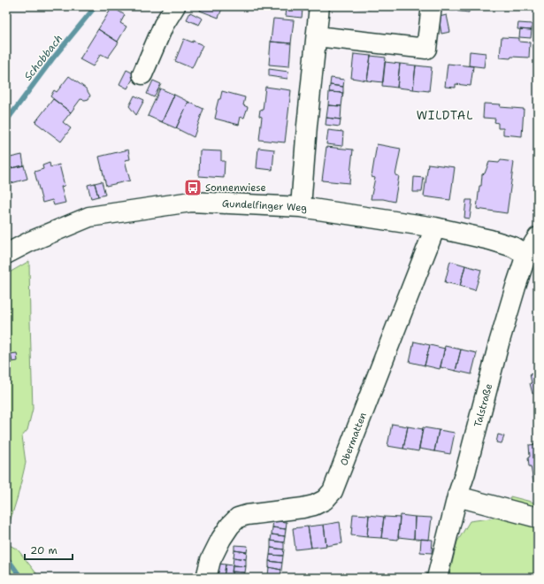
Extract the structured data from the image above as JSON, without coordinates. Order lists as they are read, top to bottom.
{
  "streets": {
    "street": ["Gundelfinger Weg", "Talstraße", "Obermatten"]
  },
  "crossings": [
    ["Gundelfinger Weg", "Talstraße"],
    ["Gundelfinger Weg", "Obermatten"]
  ],
  "districts": ["WILDTAL"],
  "water": ["Schobbach"],
  "places": {
    "bus stop": ["Sonnenwiese"]
  },
  "scale_bar": "20 m"
}
